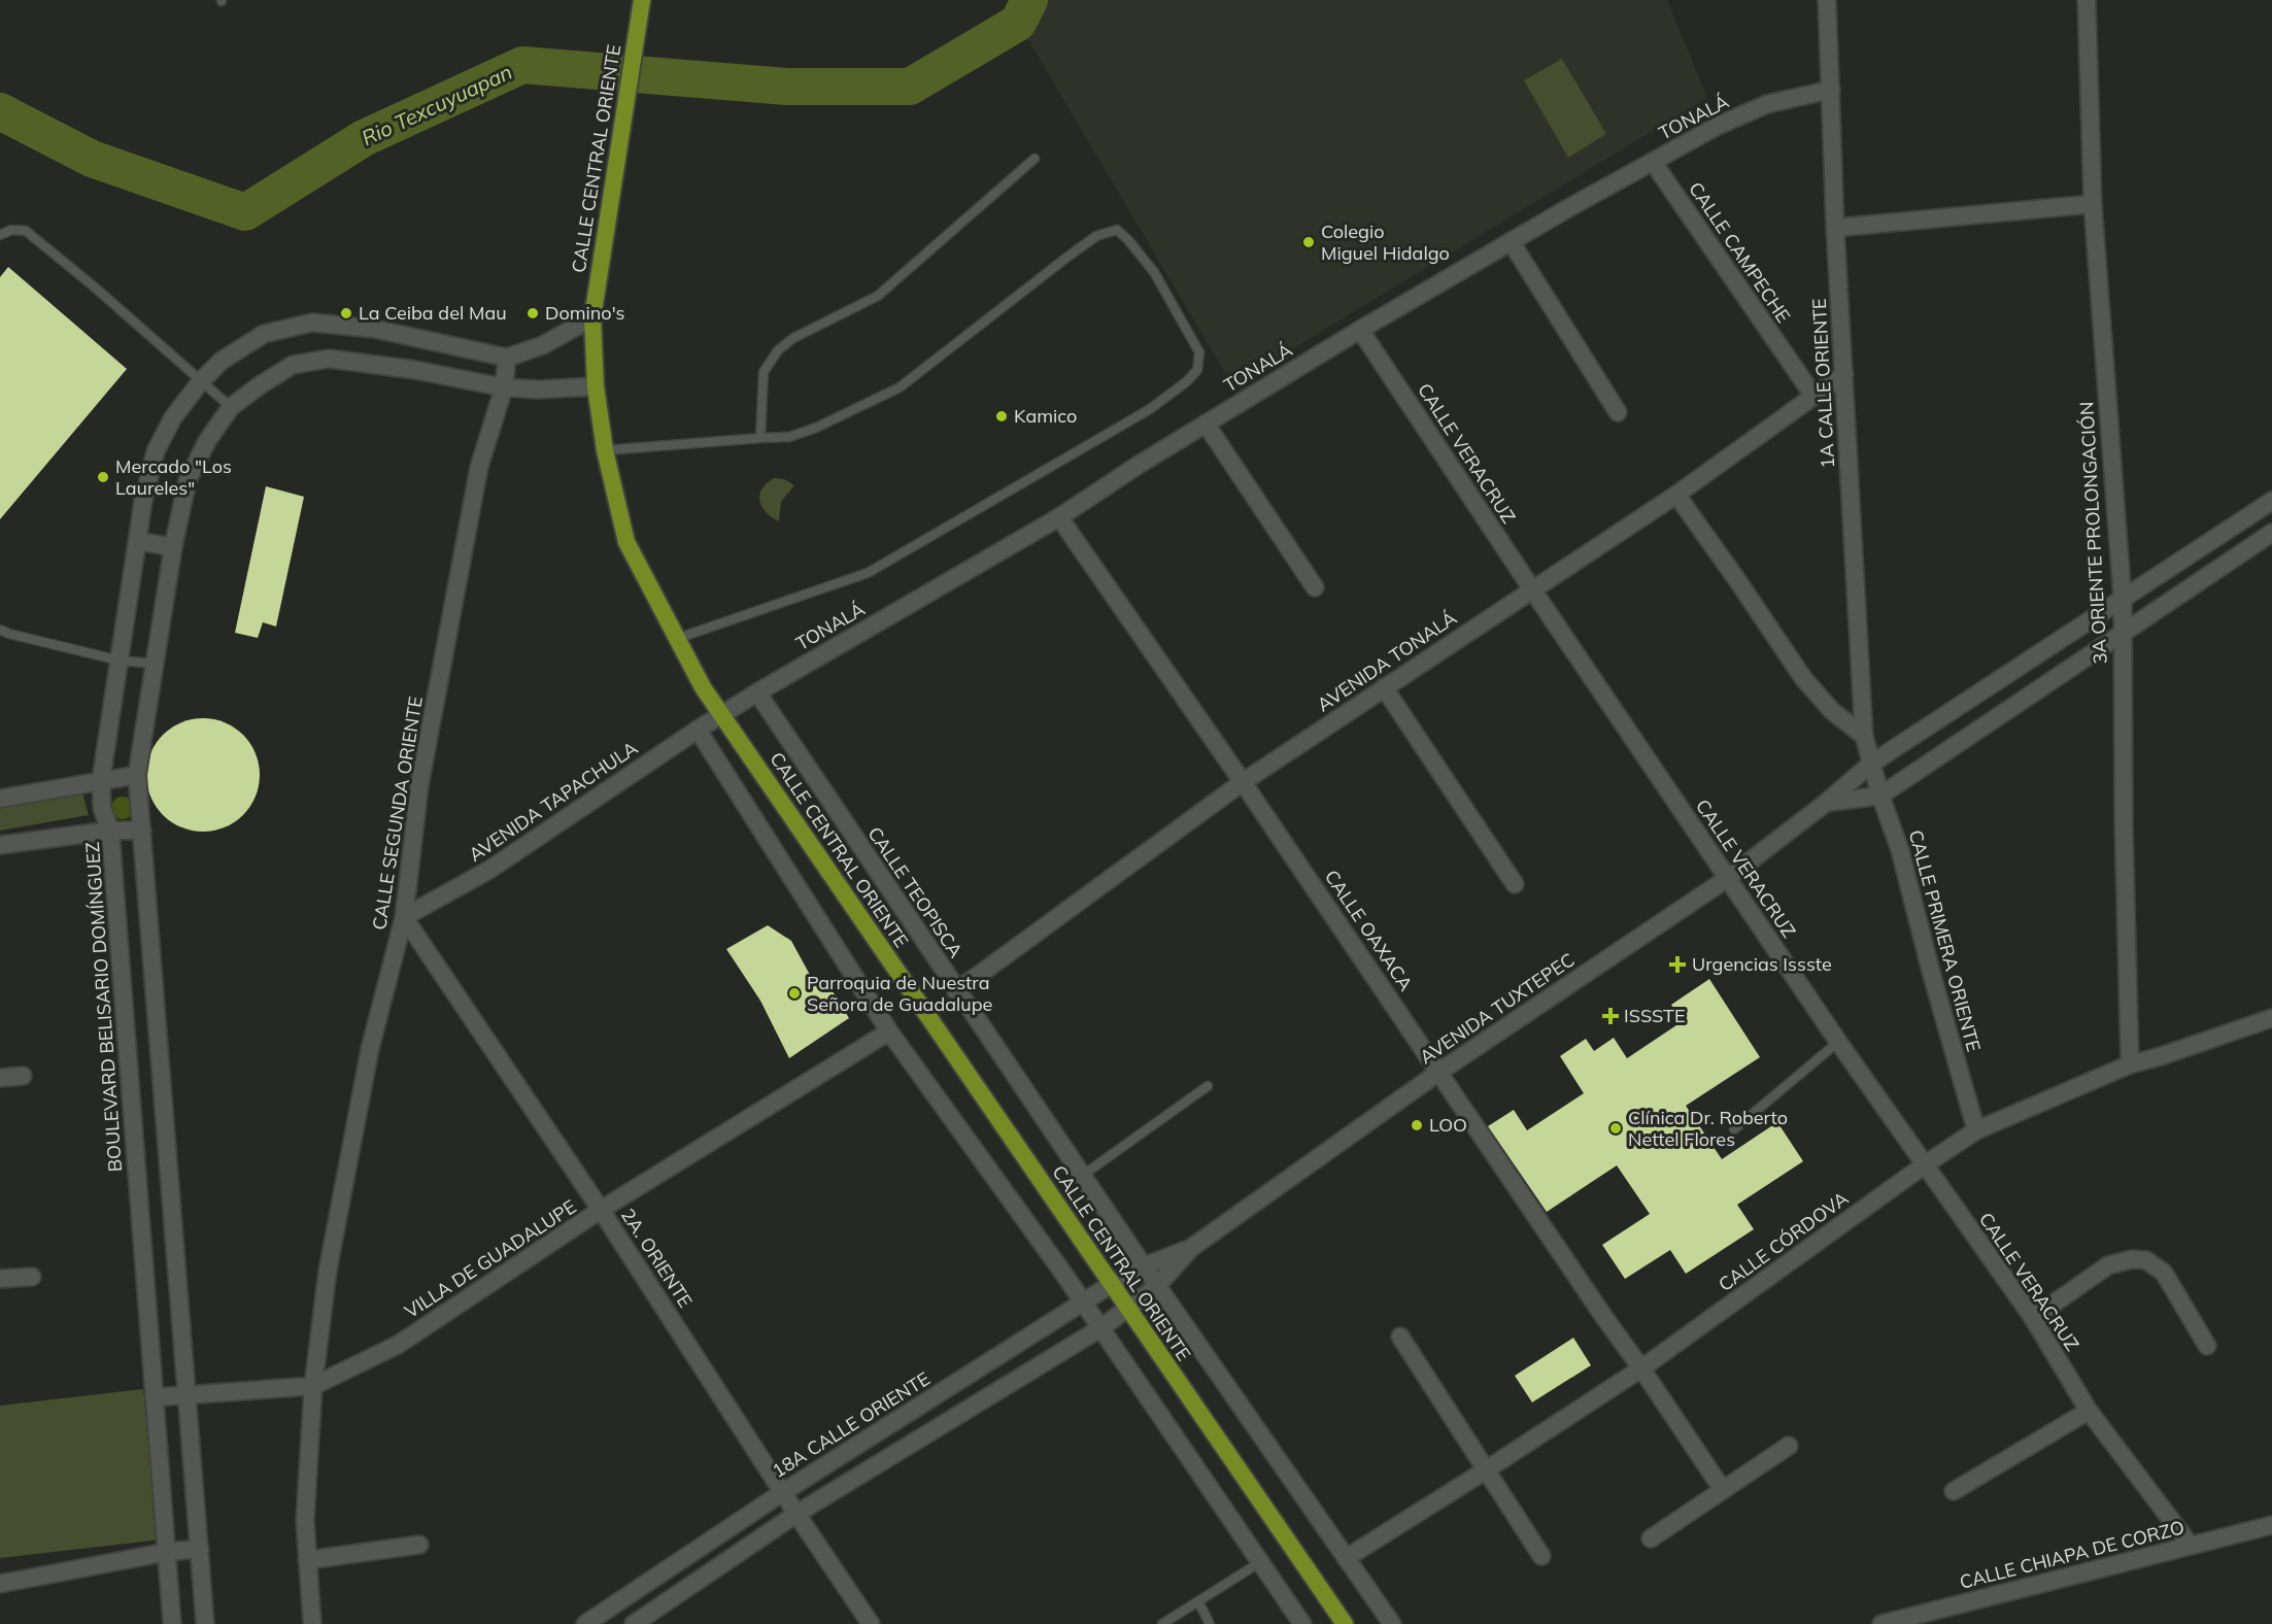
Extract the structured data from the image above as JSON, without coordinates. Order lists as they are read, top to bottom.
{
  "streets": {
    "main road": ["CALLE CENTRAL ORIENTE"],
    "street": [
      "TONALÁ",
      "CALLE CAMPECHE",
      "1A CALLE ORIENTE",
      "CALLE VERACRUZ",
      "3A ORIENTE PROLONGACIÓN",
      "AVENIDA TONALÁ",
      "AVENIDA TAPACHULA",
      "CALLE SEGUNDA ORIENTE",
      "CALLE TEOPISCA",
      "CALLE OAXACA",
      "CALLE PRIMERA ORIENTE",
      "BOULEVARD BELISARIO DOMÍNGUEZ",
      "AVENIDA TUXTEPEC",
      "CALLE CÓRDOVA",
      "2A. ORIENTE",
      "VILLA DE GUADALUPE",
      "18A CALLE ORIENTE",
      "CALLE CHIAPA DE CORZO"
    ]
  },
  "crossings": [
    ["TONALÁ", "CALLE CENTRAL ORIENTE"],
    ["TONALÁ", "CALLE CAMPECHE"],
    ["TONALÁ", "1A CALLE ORIENTE"],
    ["TONALÁ", "CALLE VERACRUZ"],
    ["TONALÁ", "AVENIDA TAPACHULA"],
    ["TONALÁ", "CALLE TEOPISCA"],
    ["TONALÁ", "CALLE OAXACA"],
    ["CALLE CENTRAL ORIENTE", "AVENIDA TAPACHULA"],
    ["CALLE CENTRAL ORIENTE", "18A CALLE ORIENTE"],
    ["CALLE CAMPECHE", "AVENIDA TONALÁ"],
    ["1A CALLE ORIENTE", "AVENIDA TONALÁ"],
    ["1A CALLE ORIENTE", "CALLE PRIMERA ORIENTE"],
    ["1A CALLE ORIENTE", "AVENIDA TUXTEPEC"],
    ["CALLE VERACRUZ", "AVENIDA TONALÁ"],
    ["CALLE VERACRUZ", "AVENIDA TUXTEPEC"],
    ["CALLE VERACRUZ", "CALLE CÓRDOVA"],
    ["CALLE VERACRUZ", "CALLE CHIAPA DE CORZO"],
    ["3A ORIENTE PROLONGACIÓN", "AVENIDA TUXTEPEC"],
    ["3A ORIENTE PROLONGACIÓN", "CALLE CÓRDOVA"],
    ["AVENIDA TONALÁ", "CALLE TEOPISCA"],
    ["AVENIDA TONALÁ", "CALLE OAXACA"],
    ["AVENIDA TAPACHULA", "CALLE SEGUNDA ORIENTE"],
    ["AVENIDA TAPACHULA", "2A. ORIENTE"],
    ["CALLE SEGUNDA ORIENTE", "BOULEVARD BELISARIO DOMÍNGUEZ"],
    ["CALLE SEGUNDA ORIENTE", "2A. ORIENTE"],
    ["CALLE SEGUNDA ORIENTE", "VILLA DE GUADALUPE"],
    ["CALLE TEOPISCA", "AVENIDA TUXTEPEC"],
    ["CALLE TEOPISCA", "CALLE CÓRDOVA"],
    ["CALLE TEOPISCA", "18A CALLE ORIENTE"],
    ["CALLE OAXACA", "AVENIDA TUXTEPEC"],
    ["CALLE OAXACA", "CALLE CÓRDOVA"],
    ["CALLE PRIMERA ORIENTE", "AVENIDA TUXTEPEC"],
    ["CALLE PRIMERA ORIENTE", "CALLE CÓRDOVA"],
    ["AVENIDA TUXTEPEC", "18A CALLE ORIENTE"],
    ["2A. ORIENTE", "VILLA DE GUADALUPE"],
    ["2A. ORIENTE", "18A CALLE ORIENTE"]
  ],
  "water": ["Rio Texcuyuapan"],
  "places": {
    "other": [
      "Colegio Miguel Hidalgo",
      "La Ceiba del Mau",
      "Domino's",
      "Kamico",
      "Mercado \"Los Laureles\"",
      "Parroquia de Nuestra Señora de Guadalupe",
      "LOO",
      "Clínica Dr. Roberto Nettel Flores"
    ],
    "health": ["Urgencias Issste", "ISSSTE"]
  }
}
